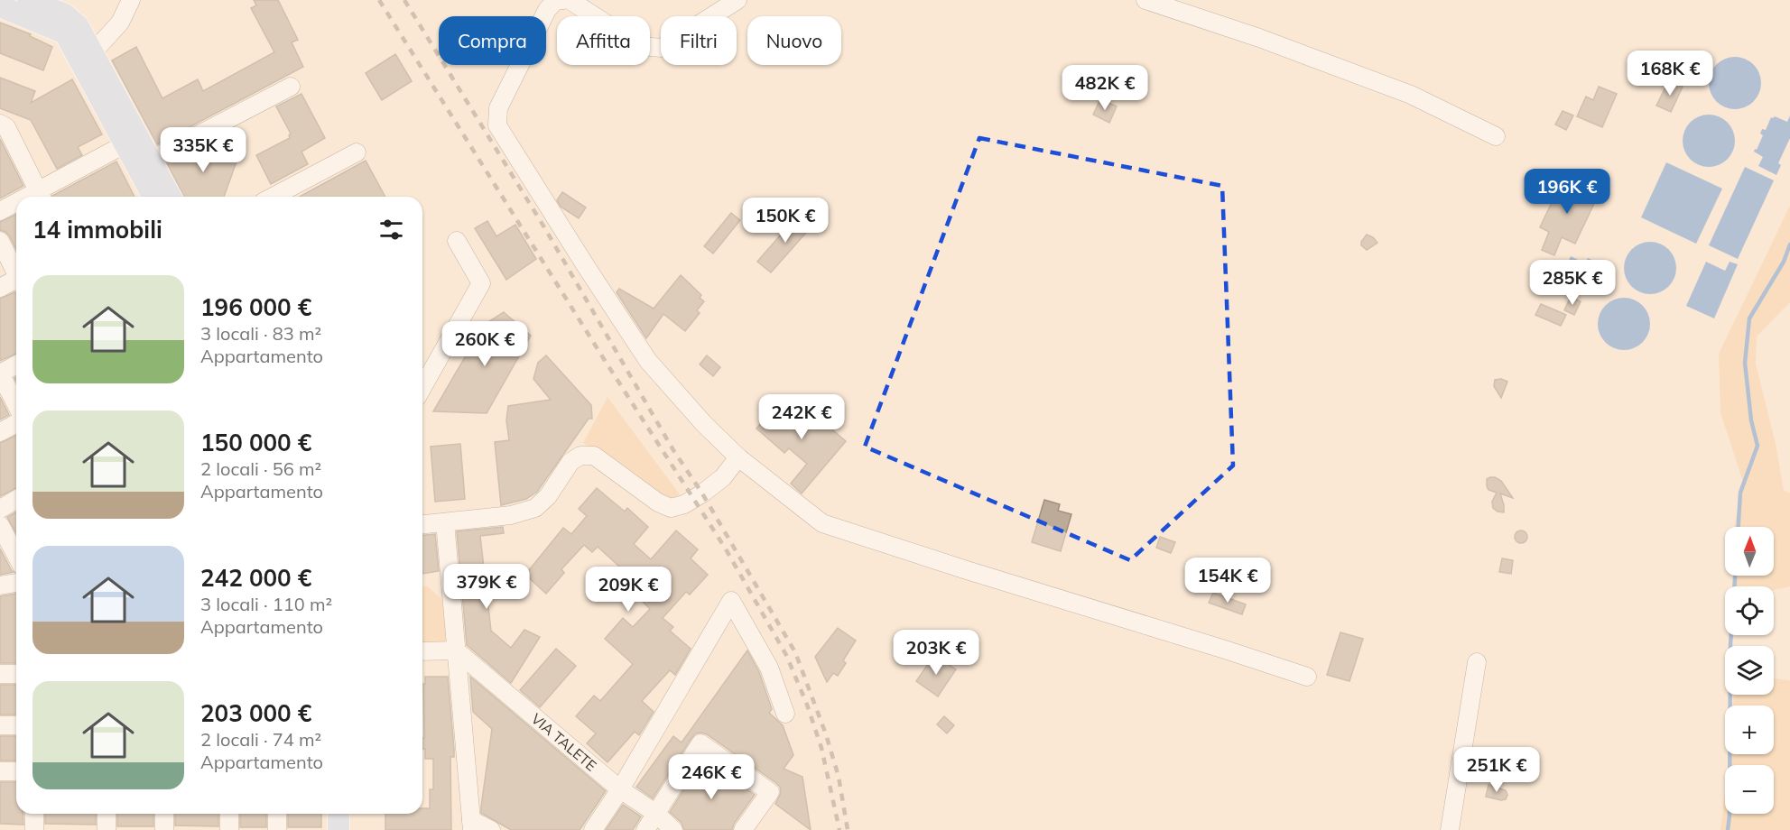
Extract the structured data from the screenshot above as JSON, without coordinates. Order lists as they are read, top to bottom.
{
  "streets": {
    "street": ["VIA TALETE"]
  },
  "north": "top",
  "page": {
    "chip": [
      "Compra",
      "Affitta",
      "Filtri",
      "Nuovo"
    ],
    "price": [
      "168K €",
      "482K €",
      "335K €",
      "196K €",
      "150K €",
      "285K €",
      "260K €",
      "242K €",
      "154K €",
      "379K €",
      "209K €",
      "203K €",
      "251K €",
      "246K €"
    ],
    "heading": "14 immobili",
    "list": [
      {
        "name": "196 000 €",
        "note": "3 locali · 83 m² · Appartamento"
      },
      {
        "name": "150 000 €",
        "note": "2 locali · 56 m² · Appartamento"
      },
      {
        "name": "242 000 €",
        "note": "3 locali · 110 m² · Appartamento"
      },
      {
        "name": "203 000 €",
        "note": "2 locali · 74 m² · Appartamento"
      }
    ],
    "map_buttons": ["+", "−"]
  }
}
